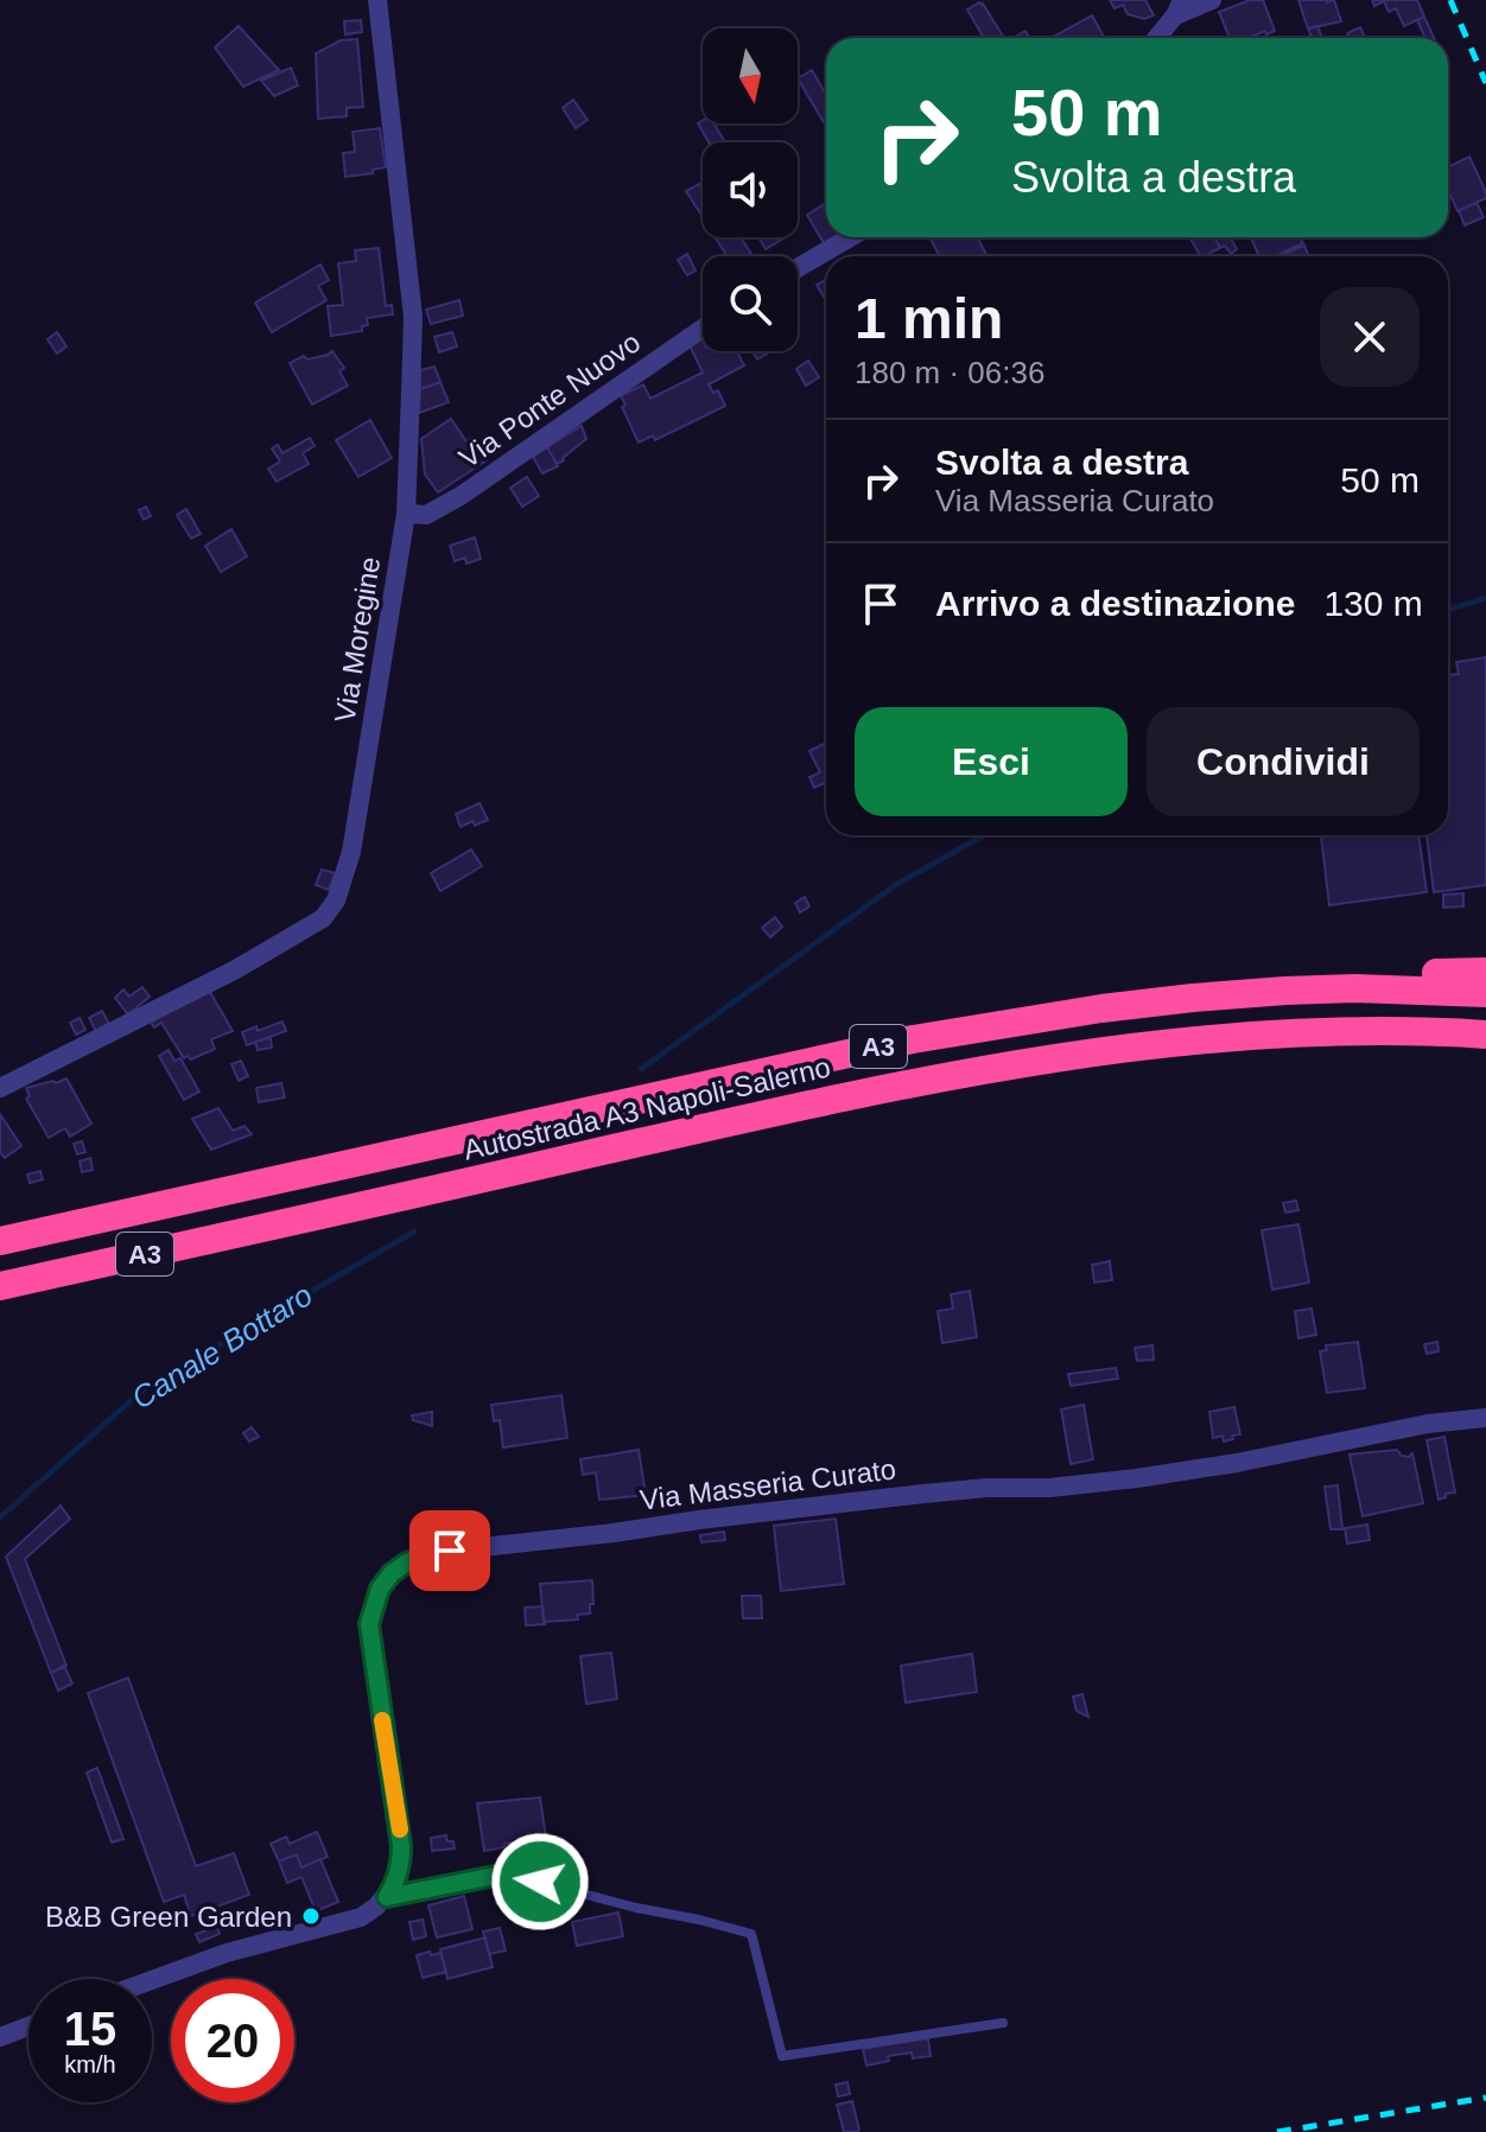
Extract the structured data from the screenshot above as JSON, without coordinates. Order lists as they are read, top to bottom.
{
  "streets": {
    "highway": ["A3", "Autostrada A3 Napoli-Salerno"],
    "street": ["Via Ponte Nuovo", "Via Moregine", "Via Masseria Curato"]
  },
  "crossings": [
    ["Via Ponte Nuovo", "Via Moregine"]
  ],
  "water": ["Canale Bottaro"],
  "places": ["B&B Green Garden"],
  "north": "bottom",
  "page": {
    "turn": ["50 m", "Svolta a destra"],
    "heading": ["1 min", "180 m · 06:36"],
    "list": [
      {
        "name": "Svolta a destra",
        "note": "Via Masseria Curato",
        "value": "50 m"
      },
      {
        "name": "Arrivo a destinazione",
        "value": "130 m"
      }
    ],
    "buttons": ["Esci", "Condividi"],
    "speed": "15 km/h",
    "limit": "20"
  }
}
